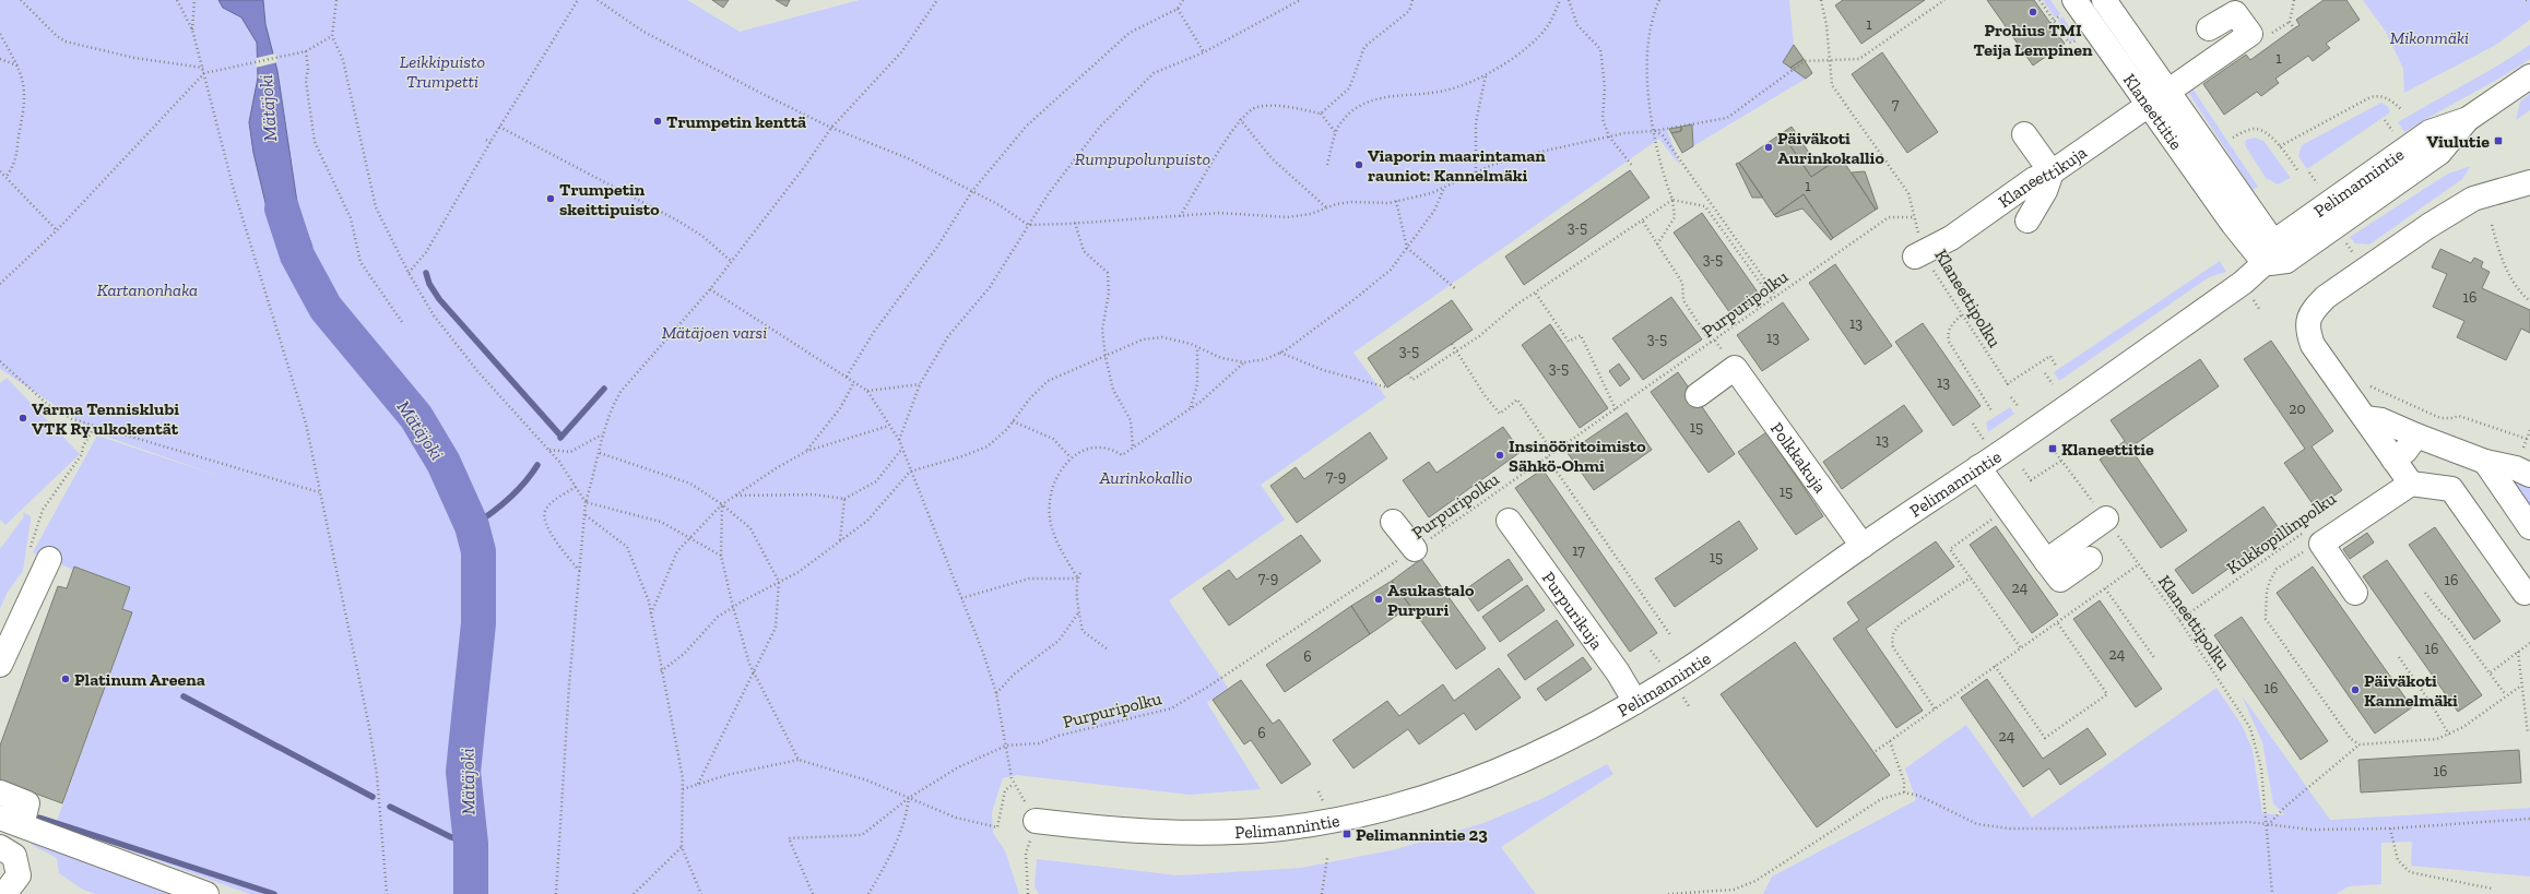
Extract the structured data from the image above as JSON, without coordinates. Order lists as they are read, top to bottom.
{
  "streets": {
    "street": [
      "Klaneettitie",
      "Klaneettikuja",
      "Pelimannintie",
      "Polkkakuja",
      "Purpurikuja"
    ],
    "path": ["Klaneettipolku", "Purpuripolku", "Kukkopillinpolku"]
  },
  "crossings": [
    ["Klaneettitie", "Klaneettikuja"],
    ["Klaneettitie", "Pelimannintie"],
    ["Klaneettikuja", "Klaneettipolku"],
    ["Pelimannintie", "Polkkakuja"],
    ["Pelimannintie", "Purpurikuja"],
    ["Klaneettipolku", "Purpuripolku"],
    ["Klaneettipolku", "Kukkopillinpolku"]
  ],
  "water": ["Mätäjoki"],
  "parks": [
    "Mikonmäki",
    "Leikkipuisto Trumpetti",
    "Rumpupolunpuisto",
    "Kartanonhaka",
    "Mätäjoen varsi",
    "Aurinkokallio"
  ],
  "places": {
    "other": [
      "Prohius TMI Teija Lempinen",
      "Trumpetin kenttä",
      "Päiväkoti Aurinkokallio",
      "Viaporin maarintaman rauniot: Kannelmäki",
      "Trumpetin skeittipuisto",
      "Varma Tennisklubi VTK Ry ulkokentät",
      "Insinööritoimisto Sähkö-Ohmi",
      "Asukastalo Purpuri",
      "Platinum Areena",
      "Päiväkoti Kannelmäki"
    ],
    "transit": ["Viulutie", "Klaneettitie", "Pelimannintie 23"]
  },
  "house_numbers": [
    "1",
    "1",
    "7",
    "1",
    "3-5",
    "3-5",
    "16",
    "13",
    "13",
    "3-5",
    "3-5",
    "3-5",
    "13",
    "20",
    "15",
    "13",
    "7-9",
    "15",
    "17",
    "15",
    "7-9",
    "16",
    "24",
    "16",
    "24",
    "6",
    "16",
    "6",
    "24",
    "16"
  ]
}
